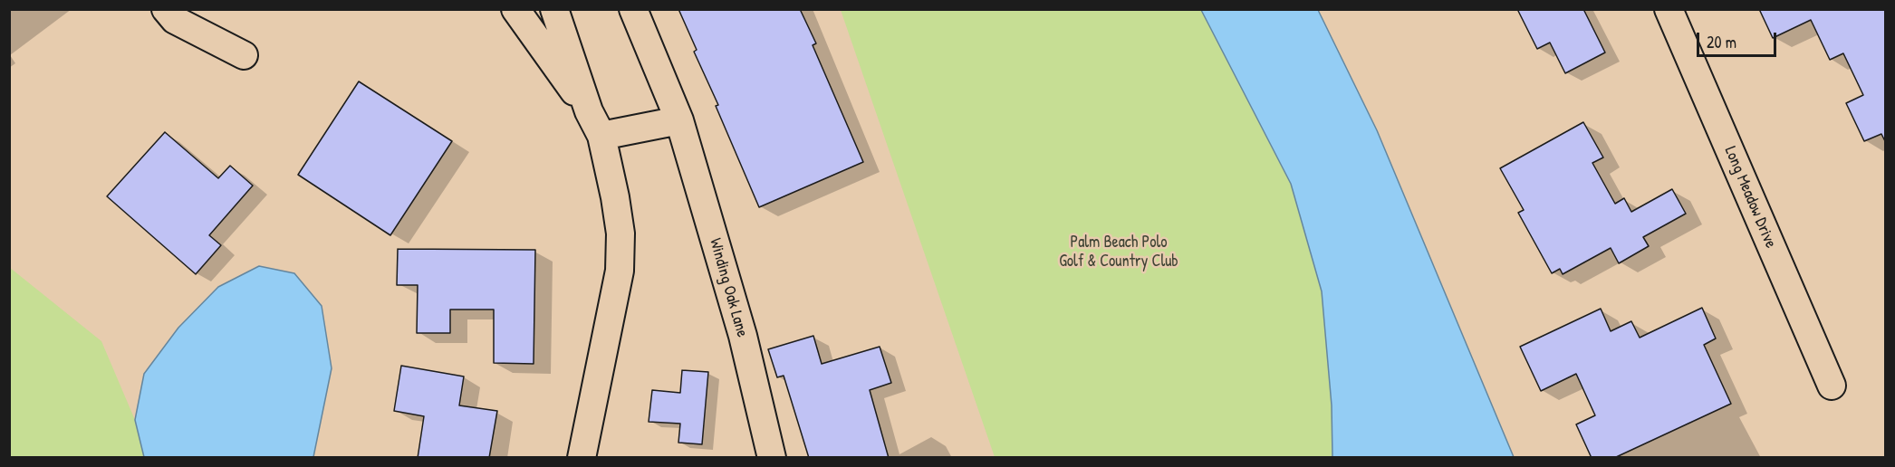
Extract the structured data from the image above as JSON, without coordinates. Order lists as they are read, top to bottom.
{
  "streets": {
    "street": ["Long Meadow Drive", "Winding Oak Lane"]
  },
  "parks": ["Palm Beach Polo Golf & Country Club"],
  "scale_bar": "20 m"
}
